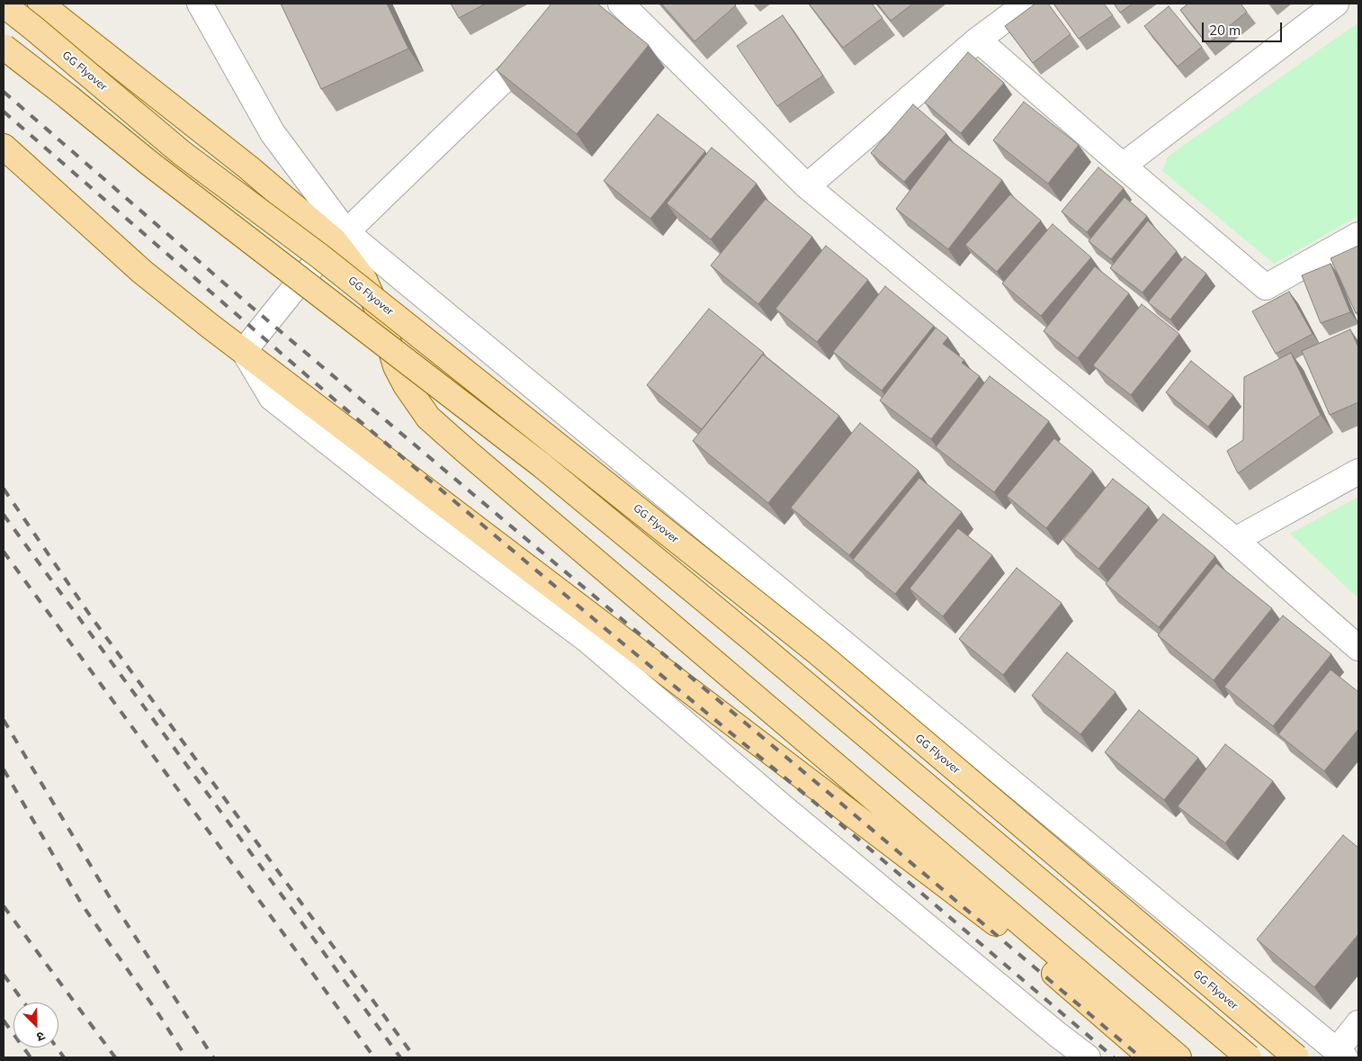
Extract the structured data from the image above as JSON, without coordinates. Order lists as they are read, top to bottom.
{
  "streets": {
    "main road": ["GG Flyover"]
  },
  "scale_bar": "20 m",
  "north": "bottom right"
}
